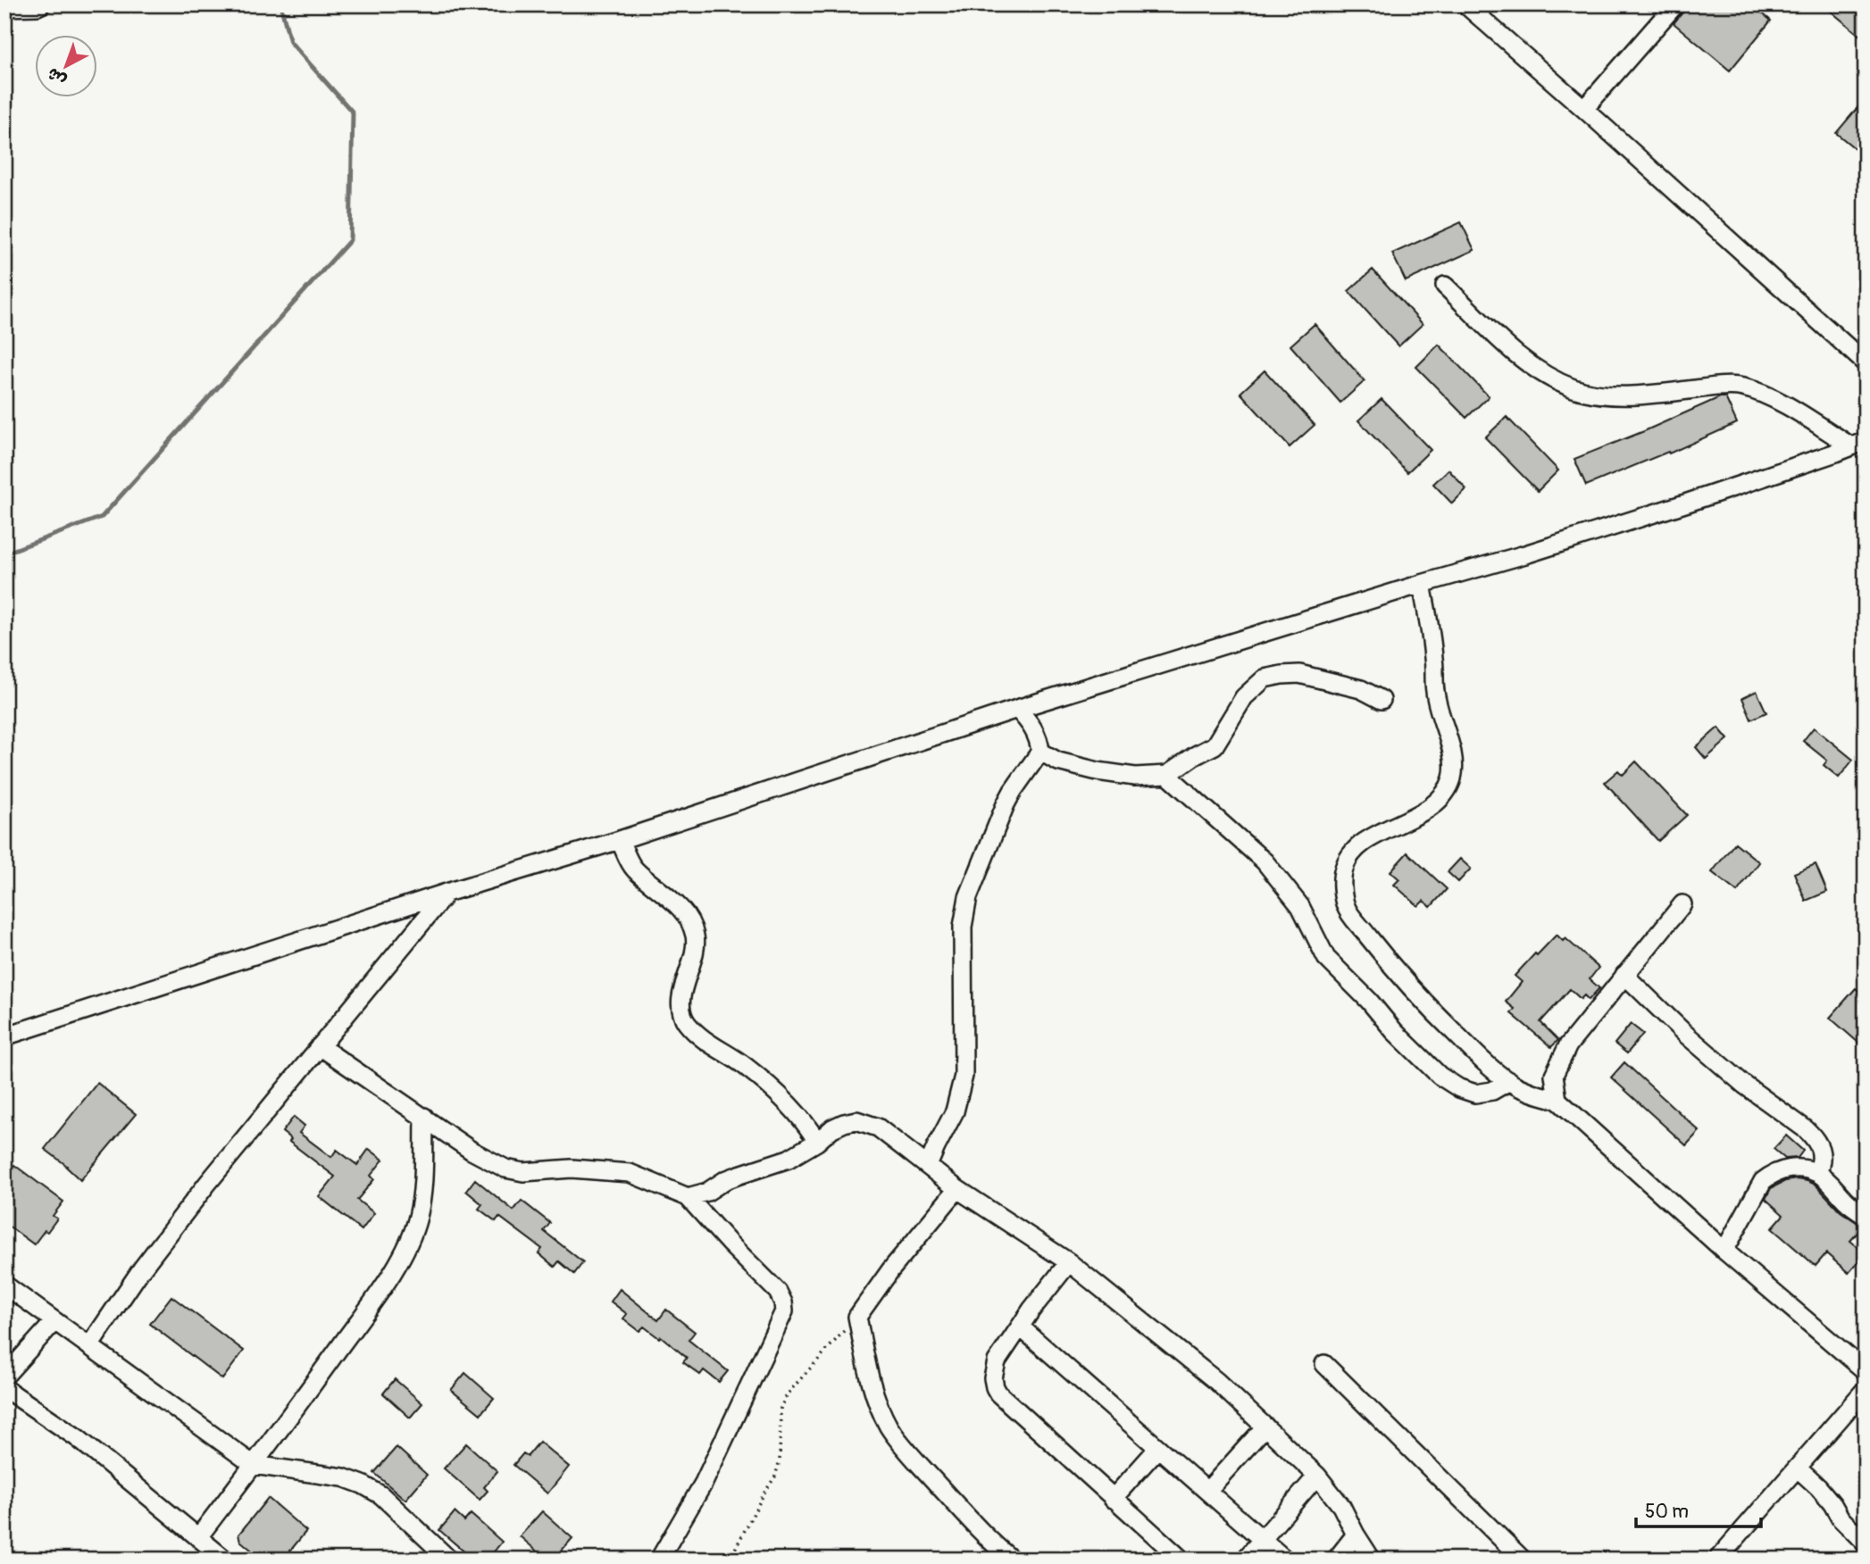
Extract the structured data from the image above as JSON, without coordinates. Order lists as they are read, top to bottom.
{
  "scale_bar": "50 m",
  "north": "bottom left"
}
